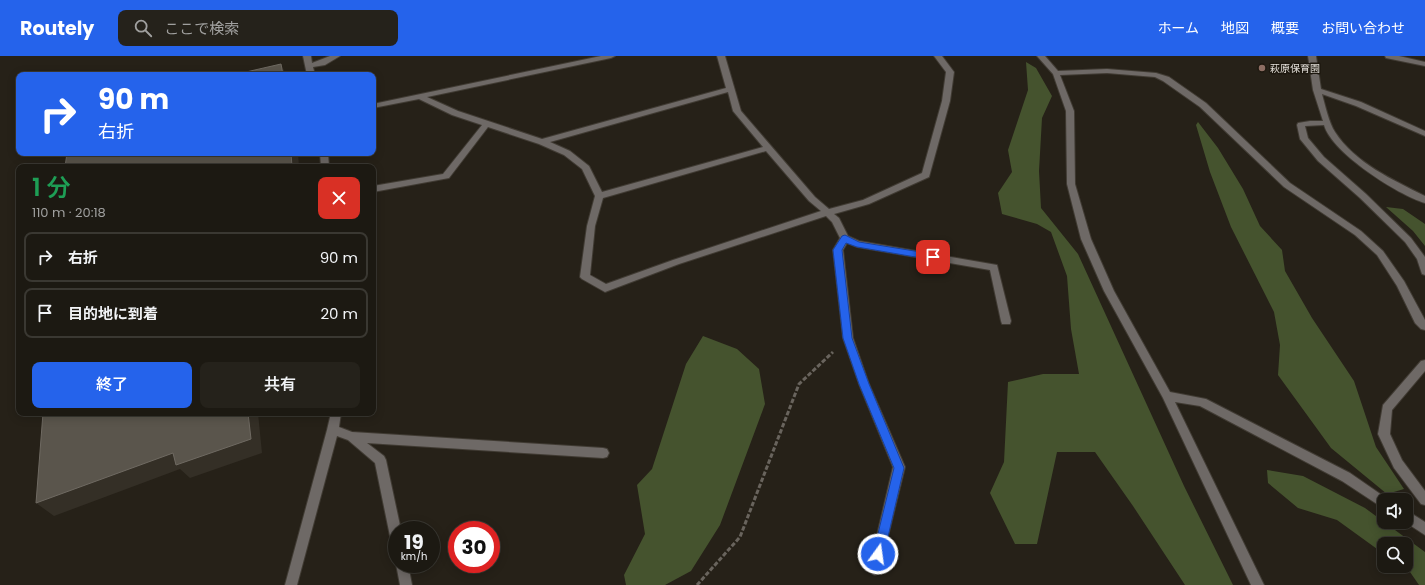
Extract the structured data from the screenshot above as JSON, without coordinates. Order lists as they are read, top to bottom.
{
  "places": ["萩原保育園"],
  "page": {
    "header": "Routely",
    "search": "ここで検索",
    "nav": [
      "ホーム",
      "地図",
      "概要",
      "お問い合わせ"
    ],
    "turn": ["90 m", "右折"],
    "heading": ["1 分", "110 m · 20:18"],
    "list": [
      {
        "name": "右折",
        "value": "90 m"
      },
      {
        "name": "目的地に到着",
        "value": "20 m"
      }
    ],
    "buttons": ["終了", "共有"],
    "speed": "19 km/h",
    "limit": "30"
  }
}
